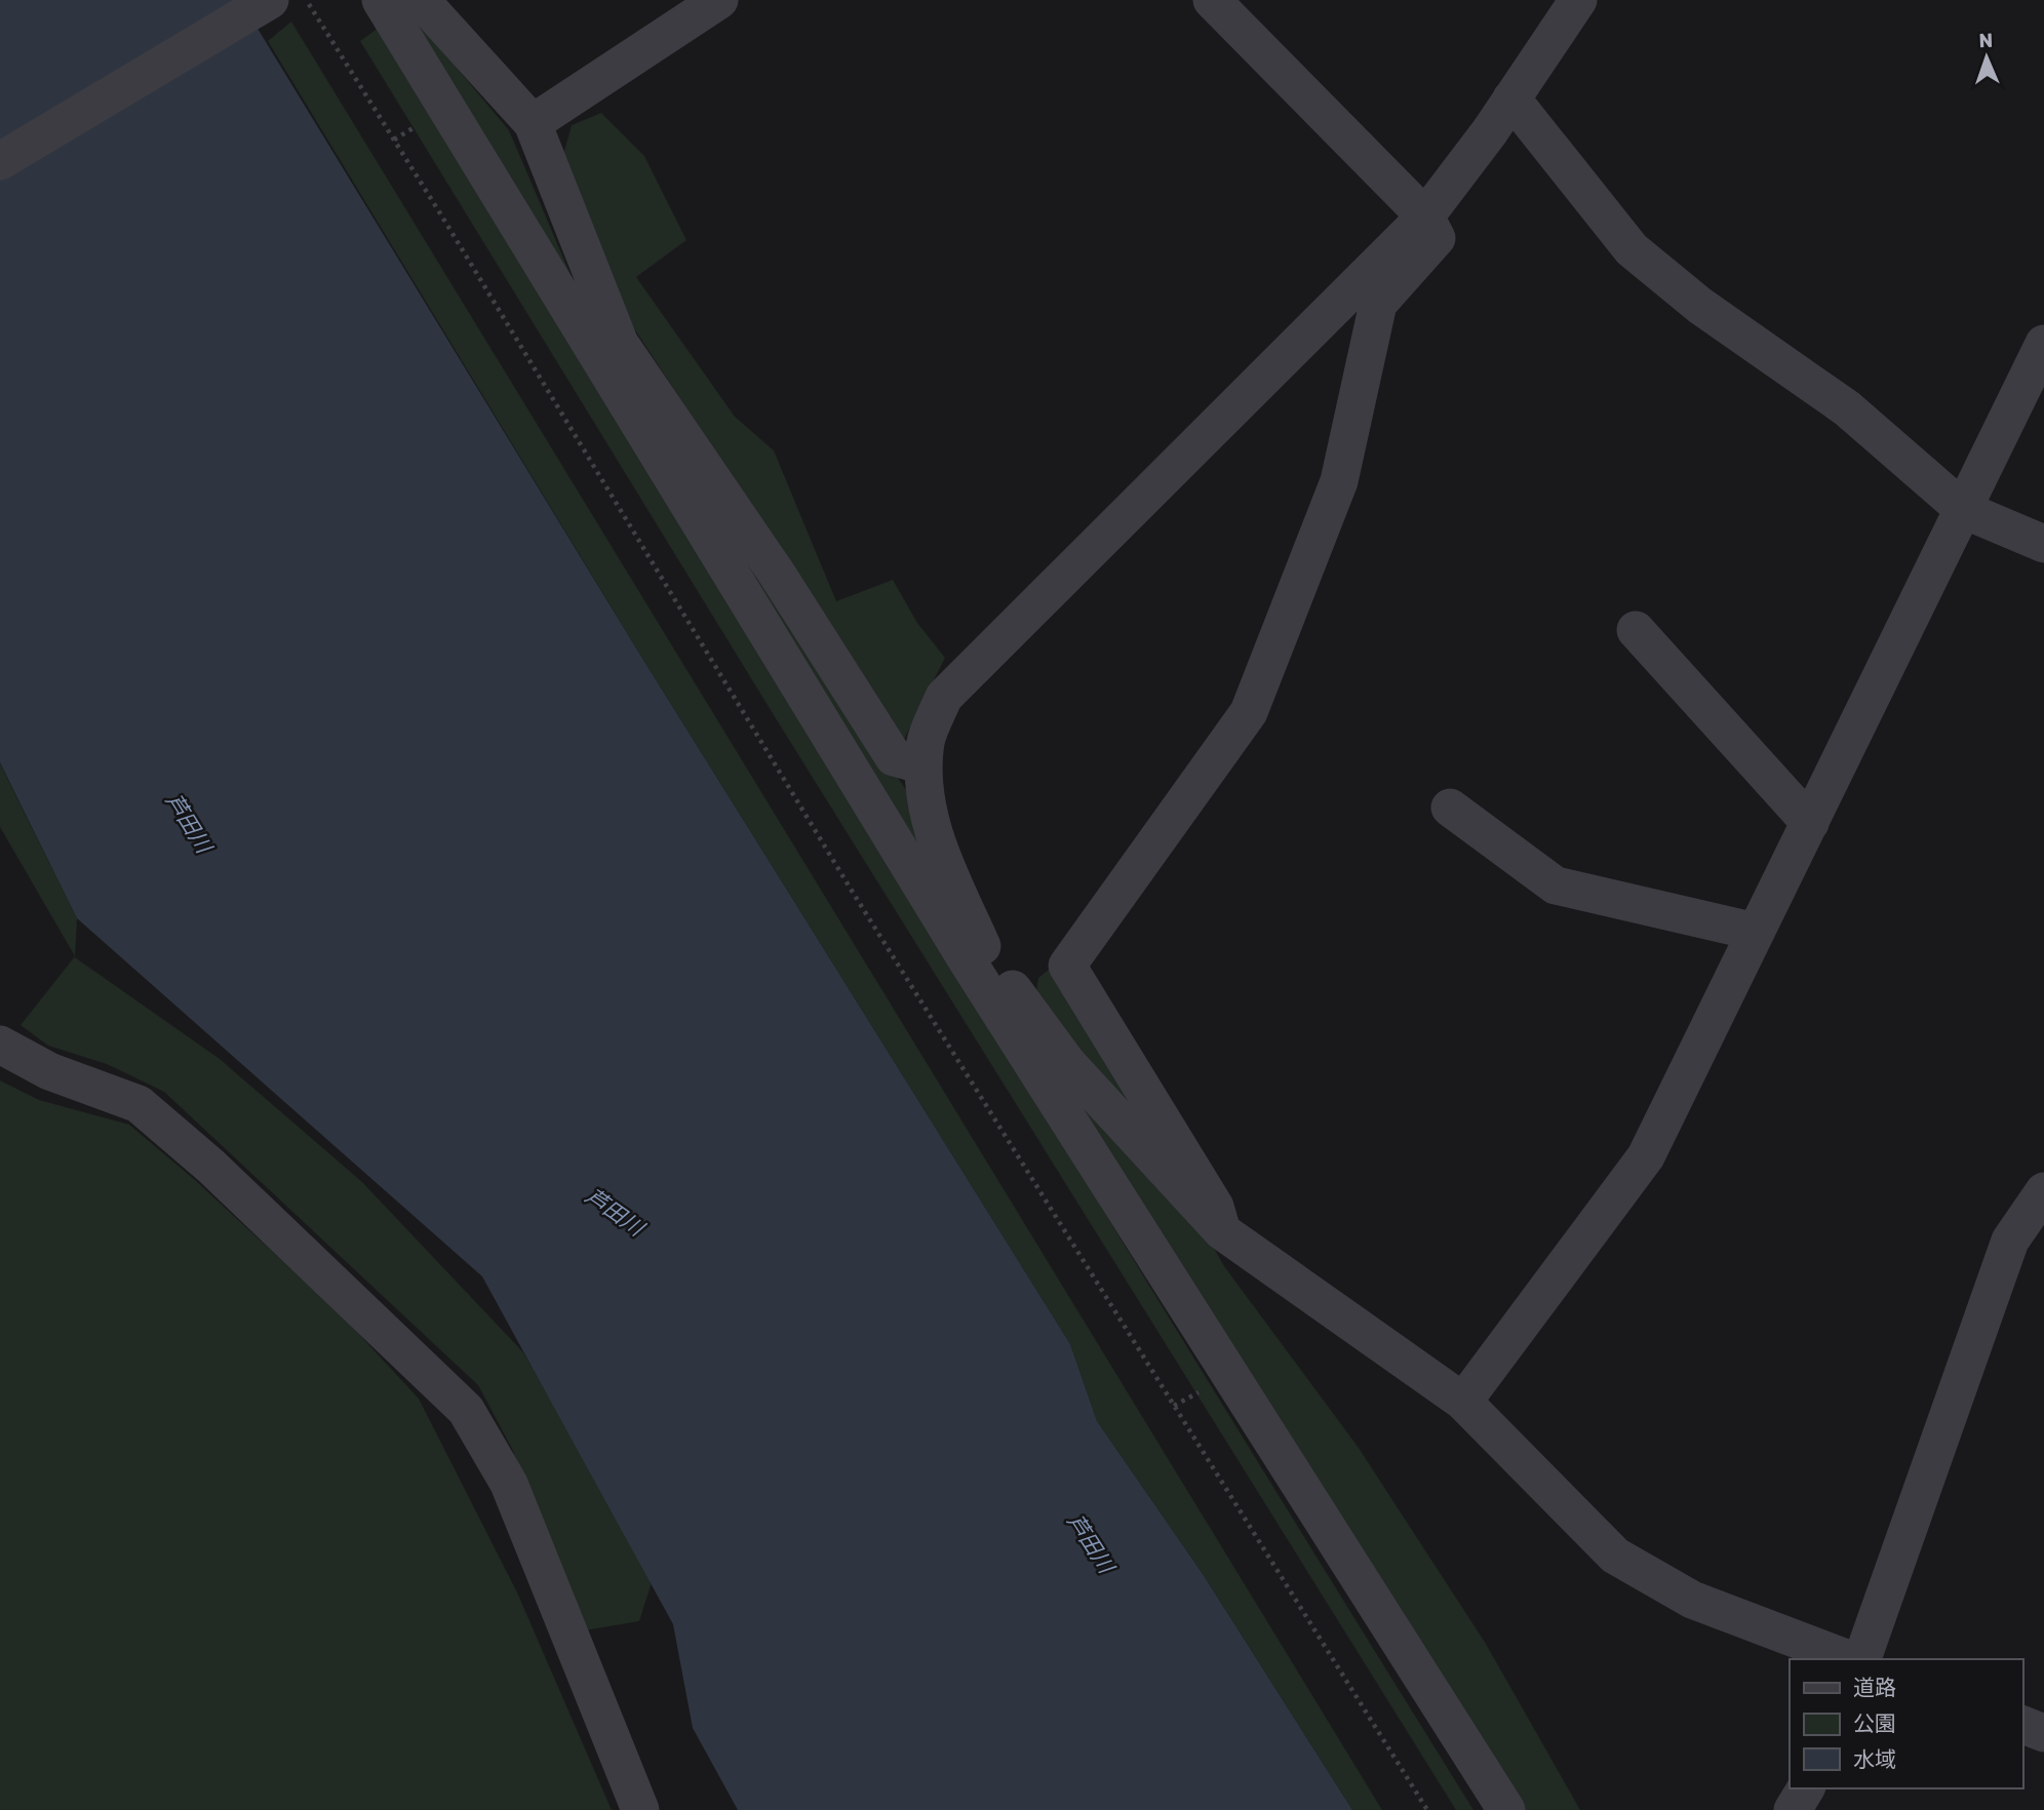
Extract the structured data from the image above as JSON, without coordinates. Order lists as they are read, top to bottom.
{
  "water": ["芦田川"],
  "legend": ["道路", "公園", "水域"],
  "north": "top"
}
